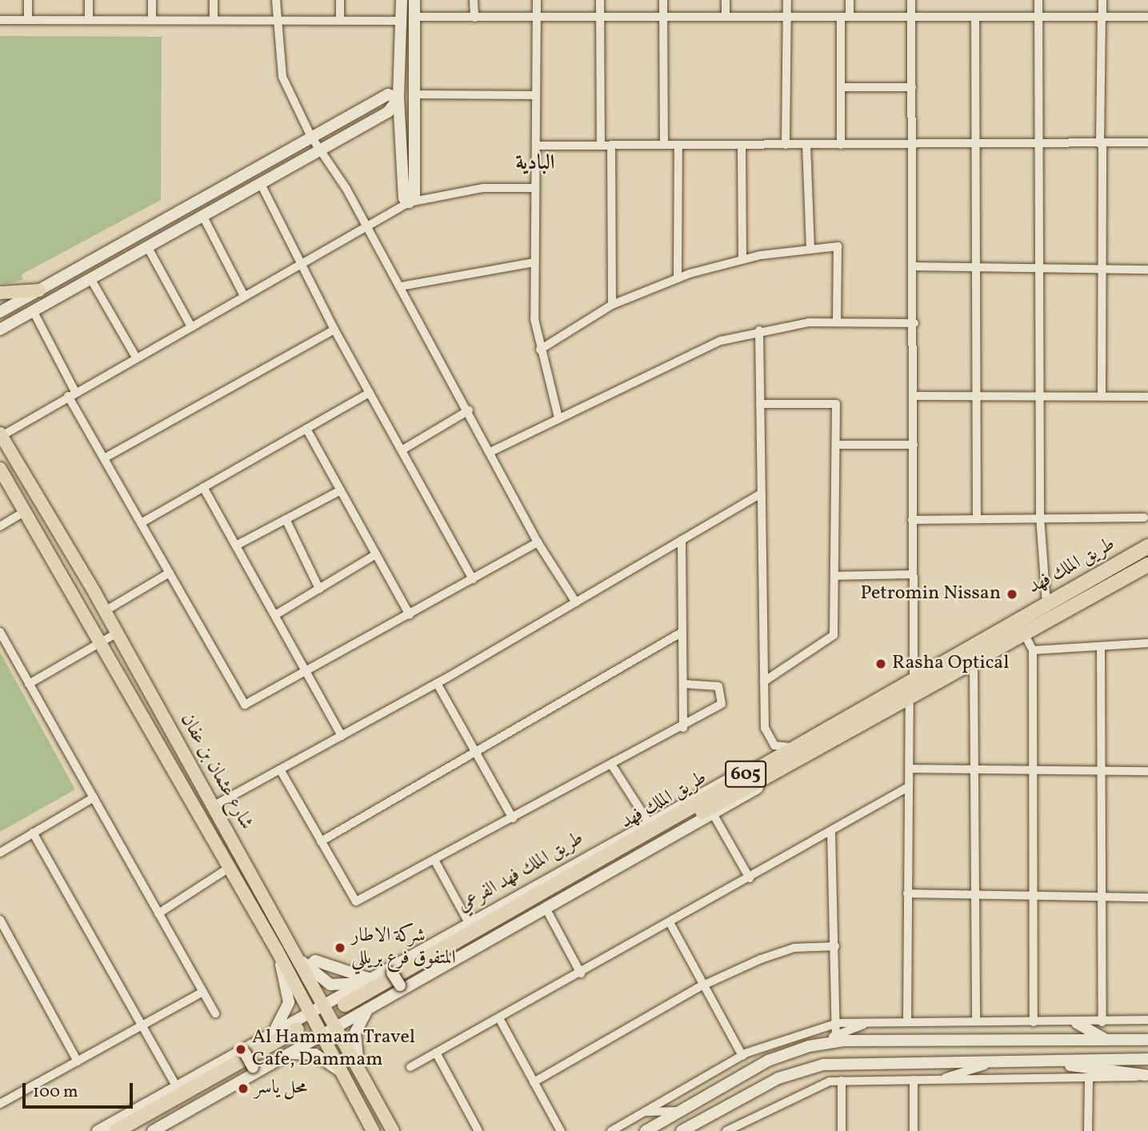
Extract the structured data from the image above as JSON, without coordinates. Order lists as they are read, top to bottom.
{
  "streets": {
    "highway": ["طريق الملك فهد", "605"],
    "main road": ["شارع عثمان بن عفان"],
    "street": ["طريق الملك فهد الفرعي"]
  },
  "crossings": [
    ["طريق الملك فهد", "طريق الملك فهد الفرعي"],
    ["شارع عثمان بن عفان", "طريق الملك فهد الفرعي"]
  ],
  "districts": ["البادية"],
  "places": [
    "Petromin Nissan",
    "Rasha Optical",
    "شركة الاطار المتفوق فرع بريللي",
    "Al Hammam Travel Cafe, Dammam",
    "محل ياسر"
  ],
  "scale_bar": "100 m"
}
